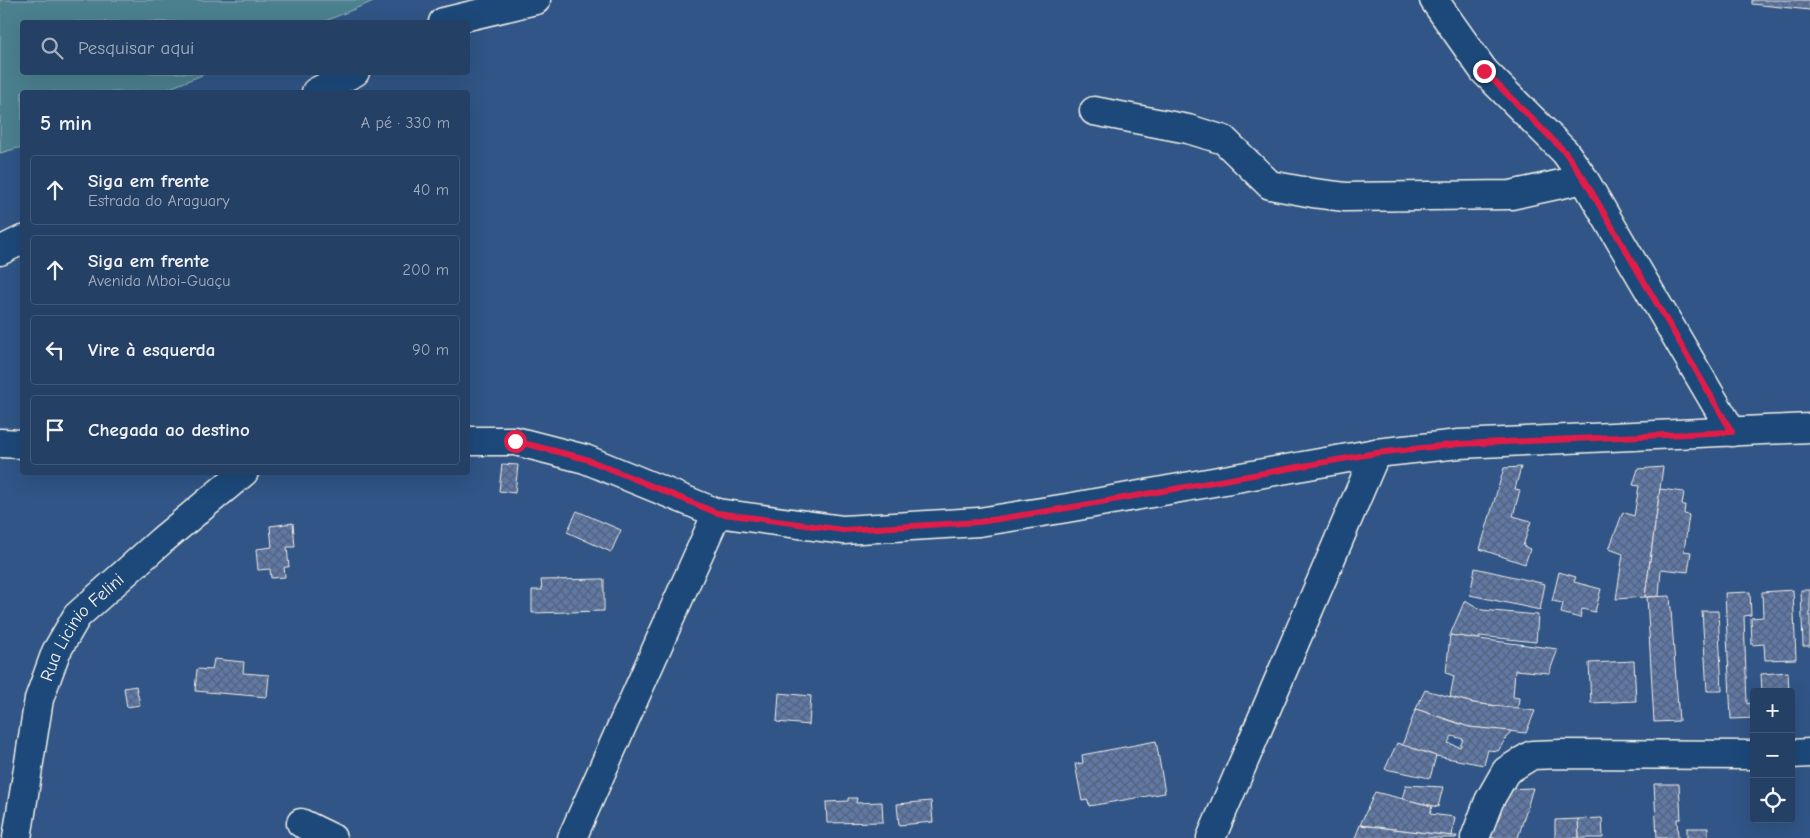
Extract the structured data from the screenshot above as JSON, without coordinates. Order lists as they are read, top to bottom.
{
  "streets": {
    "street": ["Rua Licinio Felini"]
  },
  "page": {
    "search": "Pesquisar aqui",
    "heading": ["5 min", "A pé · 330 m"],
    "list": [
      ["Siga em frente", "Estrada do Araguary", "40 m"],
      ["Siga em frente", "Avenida Mboi-Guaçu", "200 m"],
      ["Vire à esquerda", "90 m"],
      "Chegada ao destino"
    ],
    "map_buttons": ["+", "−"]
  }
}
